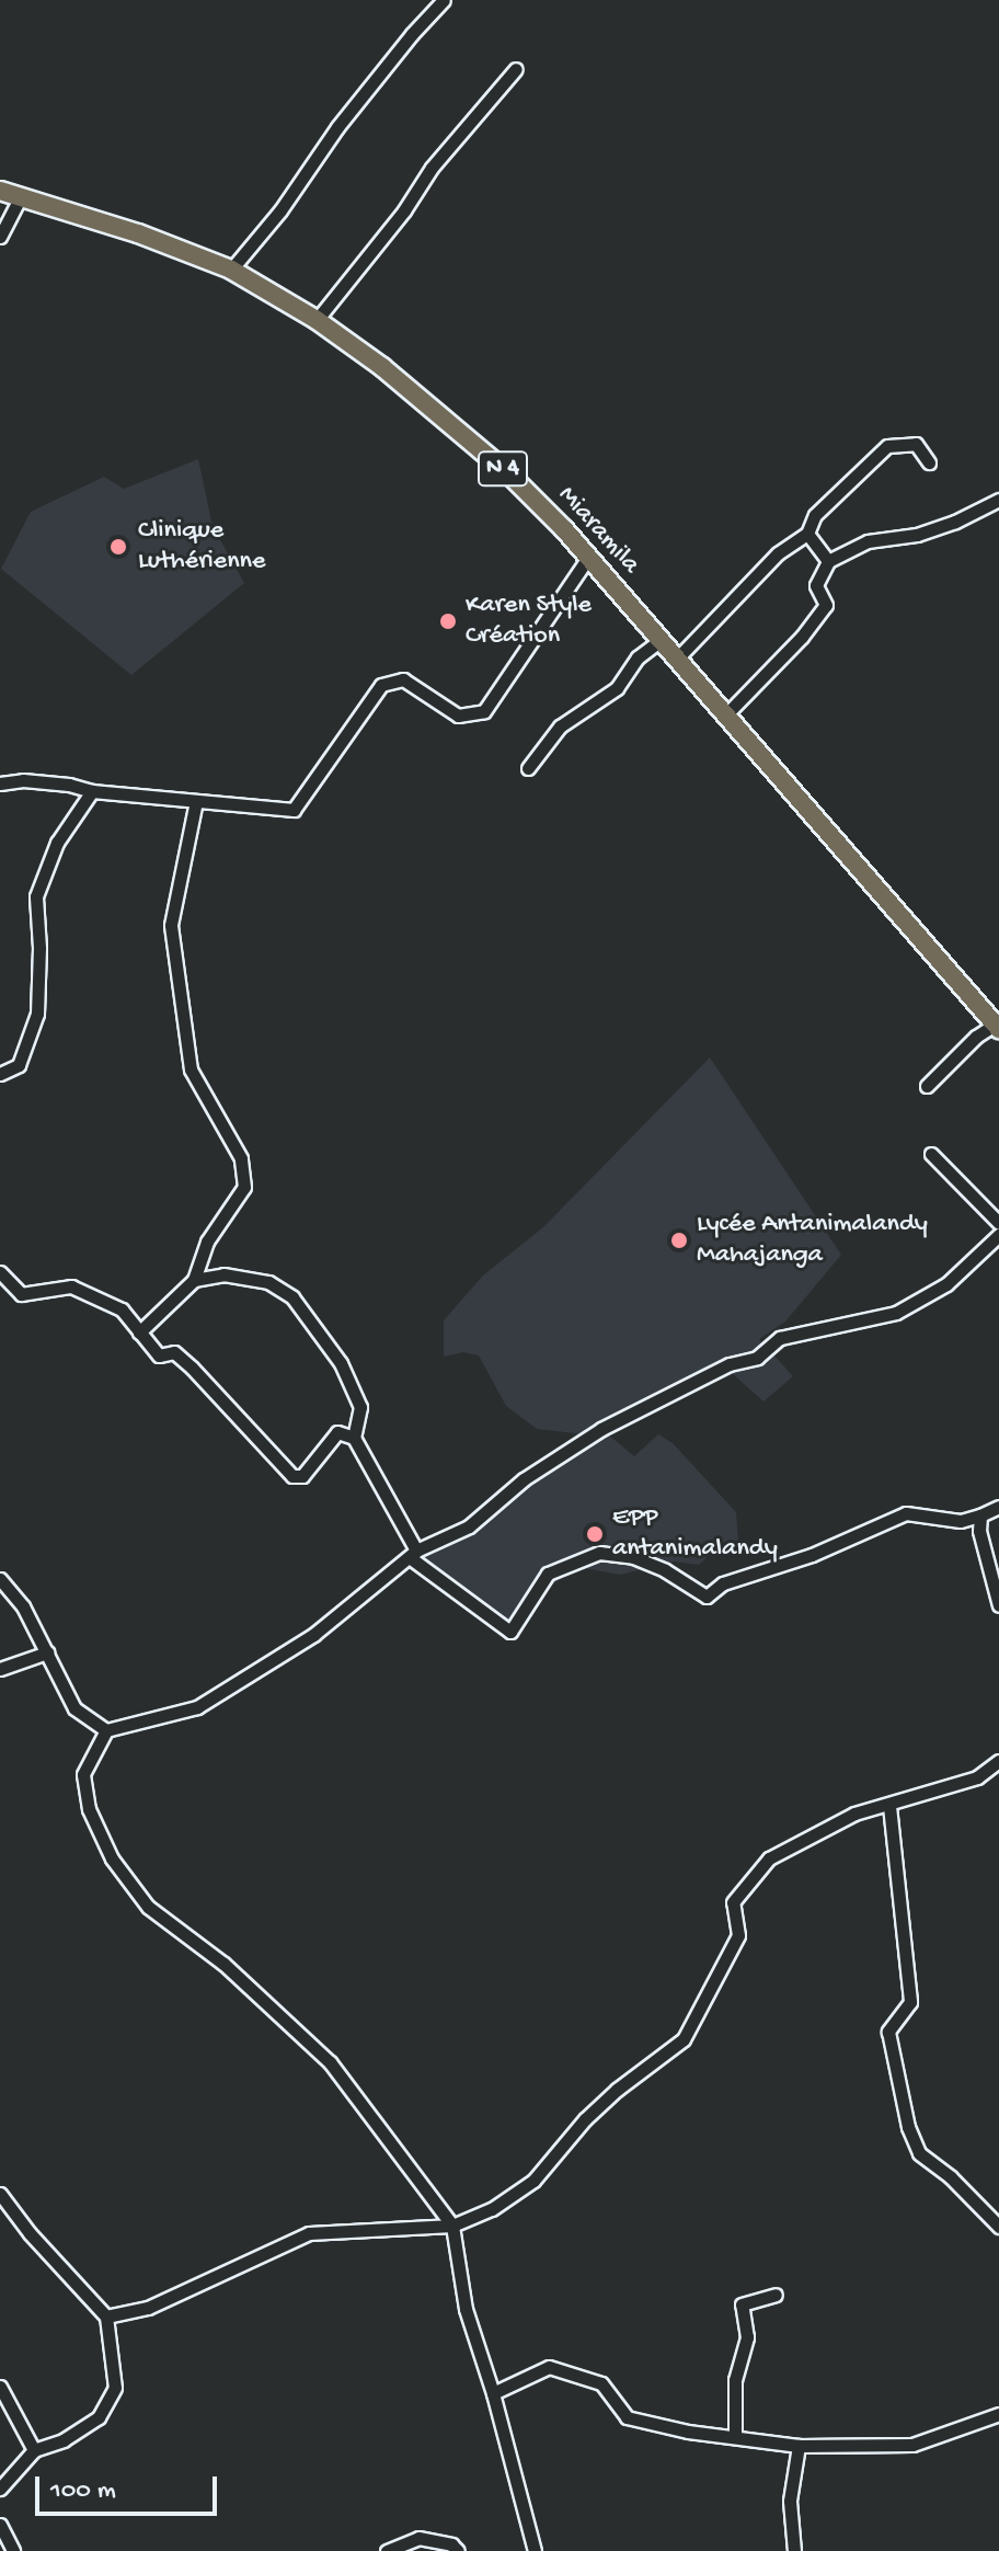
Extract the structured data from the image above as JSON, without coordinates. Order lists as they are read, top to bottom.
{
  "streets": {
    "main road": ["N 4", "Miaramila"]
  },
  "places": [
    "Clinique Luthérienne",
    "Karen Style Création",
    "Lycée Antanimalandy Mahajanga",
    "EPP antanimalandy"
  ],
  "scale_bar": "100 m"
}
